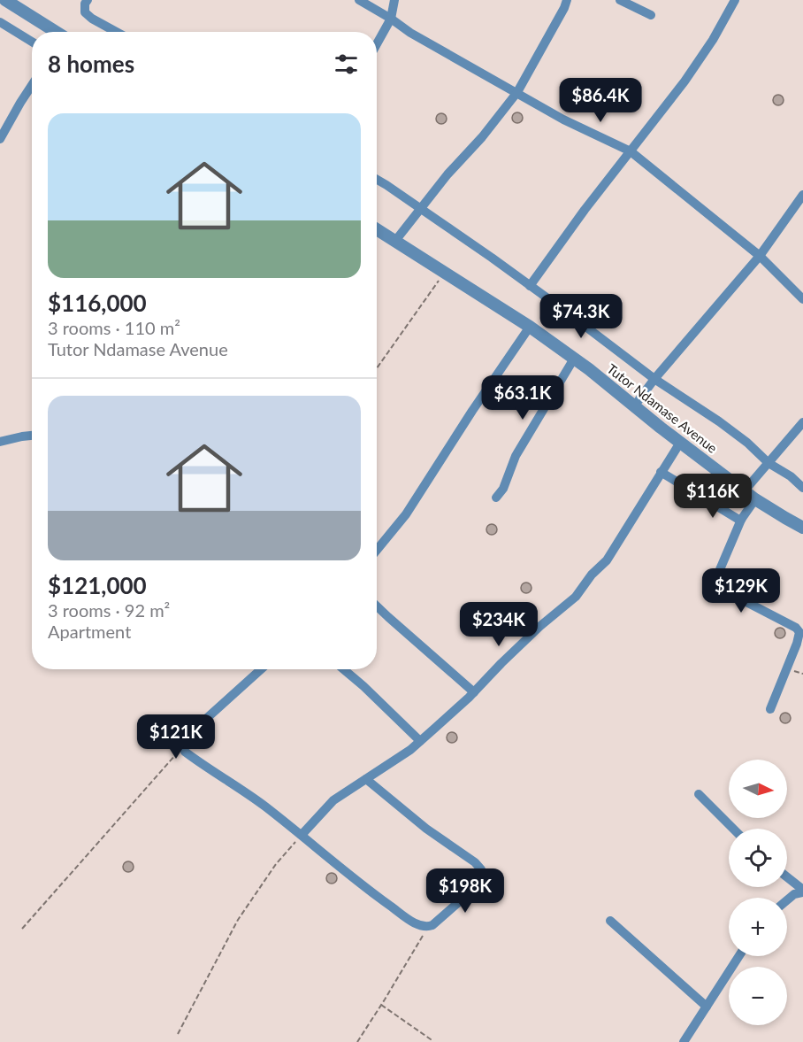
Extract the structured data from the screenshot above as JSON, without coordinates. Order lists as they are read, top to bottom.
{
  "streets": {
    "street": ["Tutor Ndamase Avenue"]
  },
  "north": "right",
  "page": {
    "heading": "8 homes",
    "price": [
      "$86.4K",
      "$74.3K",
      "$63.1K",
      "$116K",
      "$129K",
      "$234K",
      "$121K",
      "$198K"
    ],
    "list": [
      {
        "name": "$116,000",
        "note": "3 rooms · 110 m² · Tutor Ndamase Avenue"
      },
      {
        "name": "$121,000",
        "note": "3 rooms · 92 m² · Apartment"
      }
    ],
    "map_buttons": ["+", "−"]
  }
}
